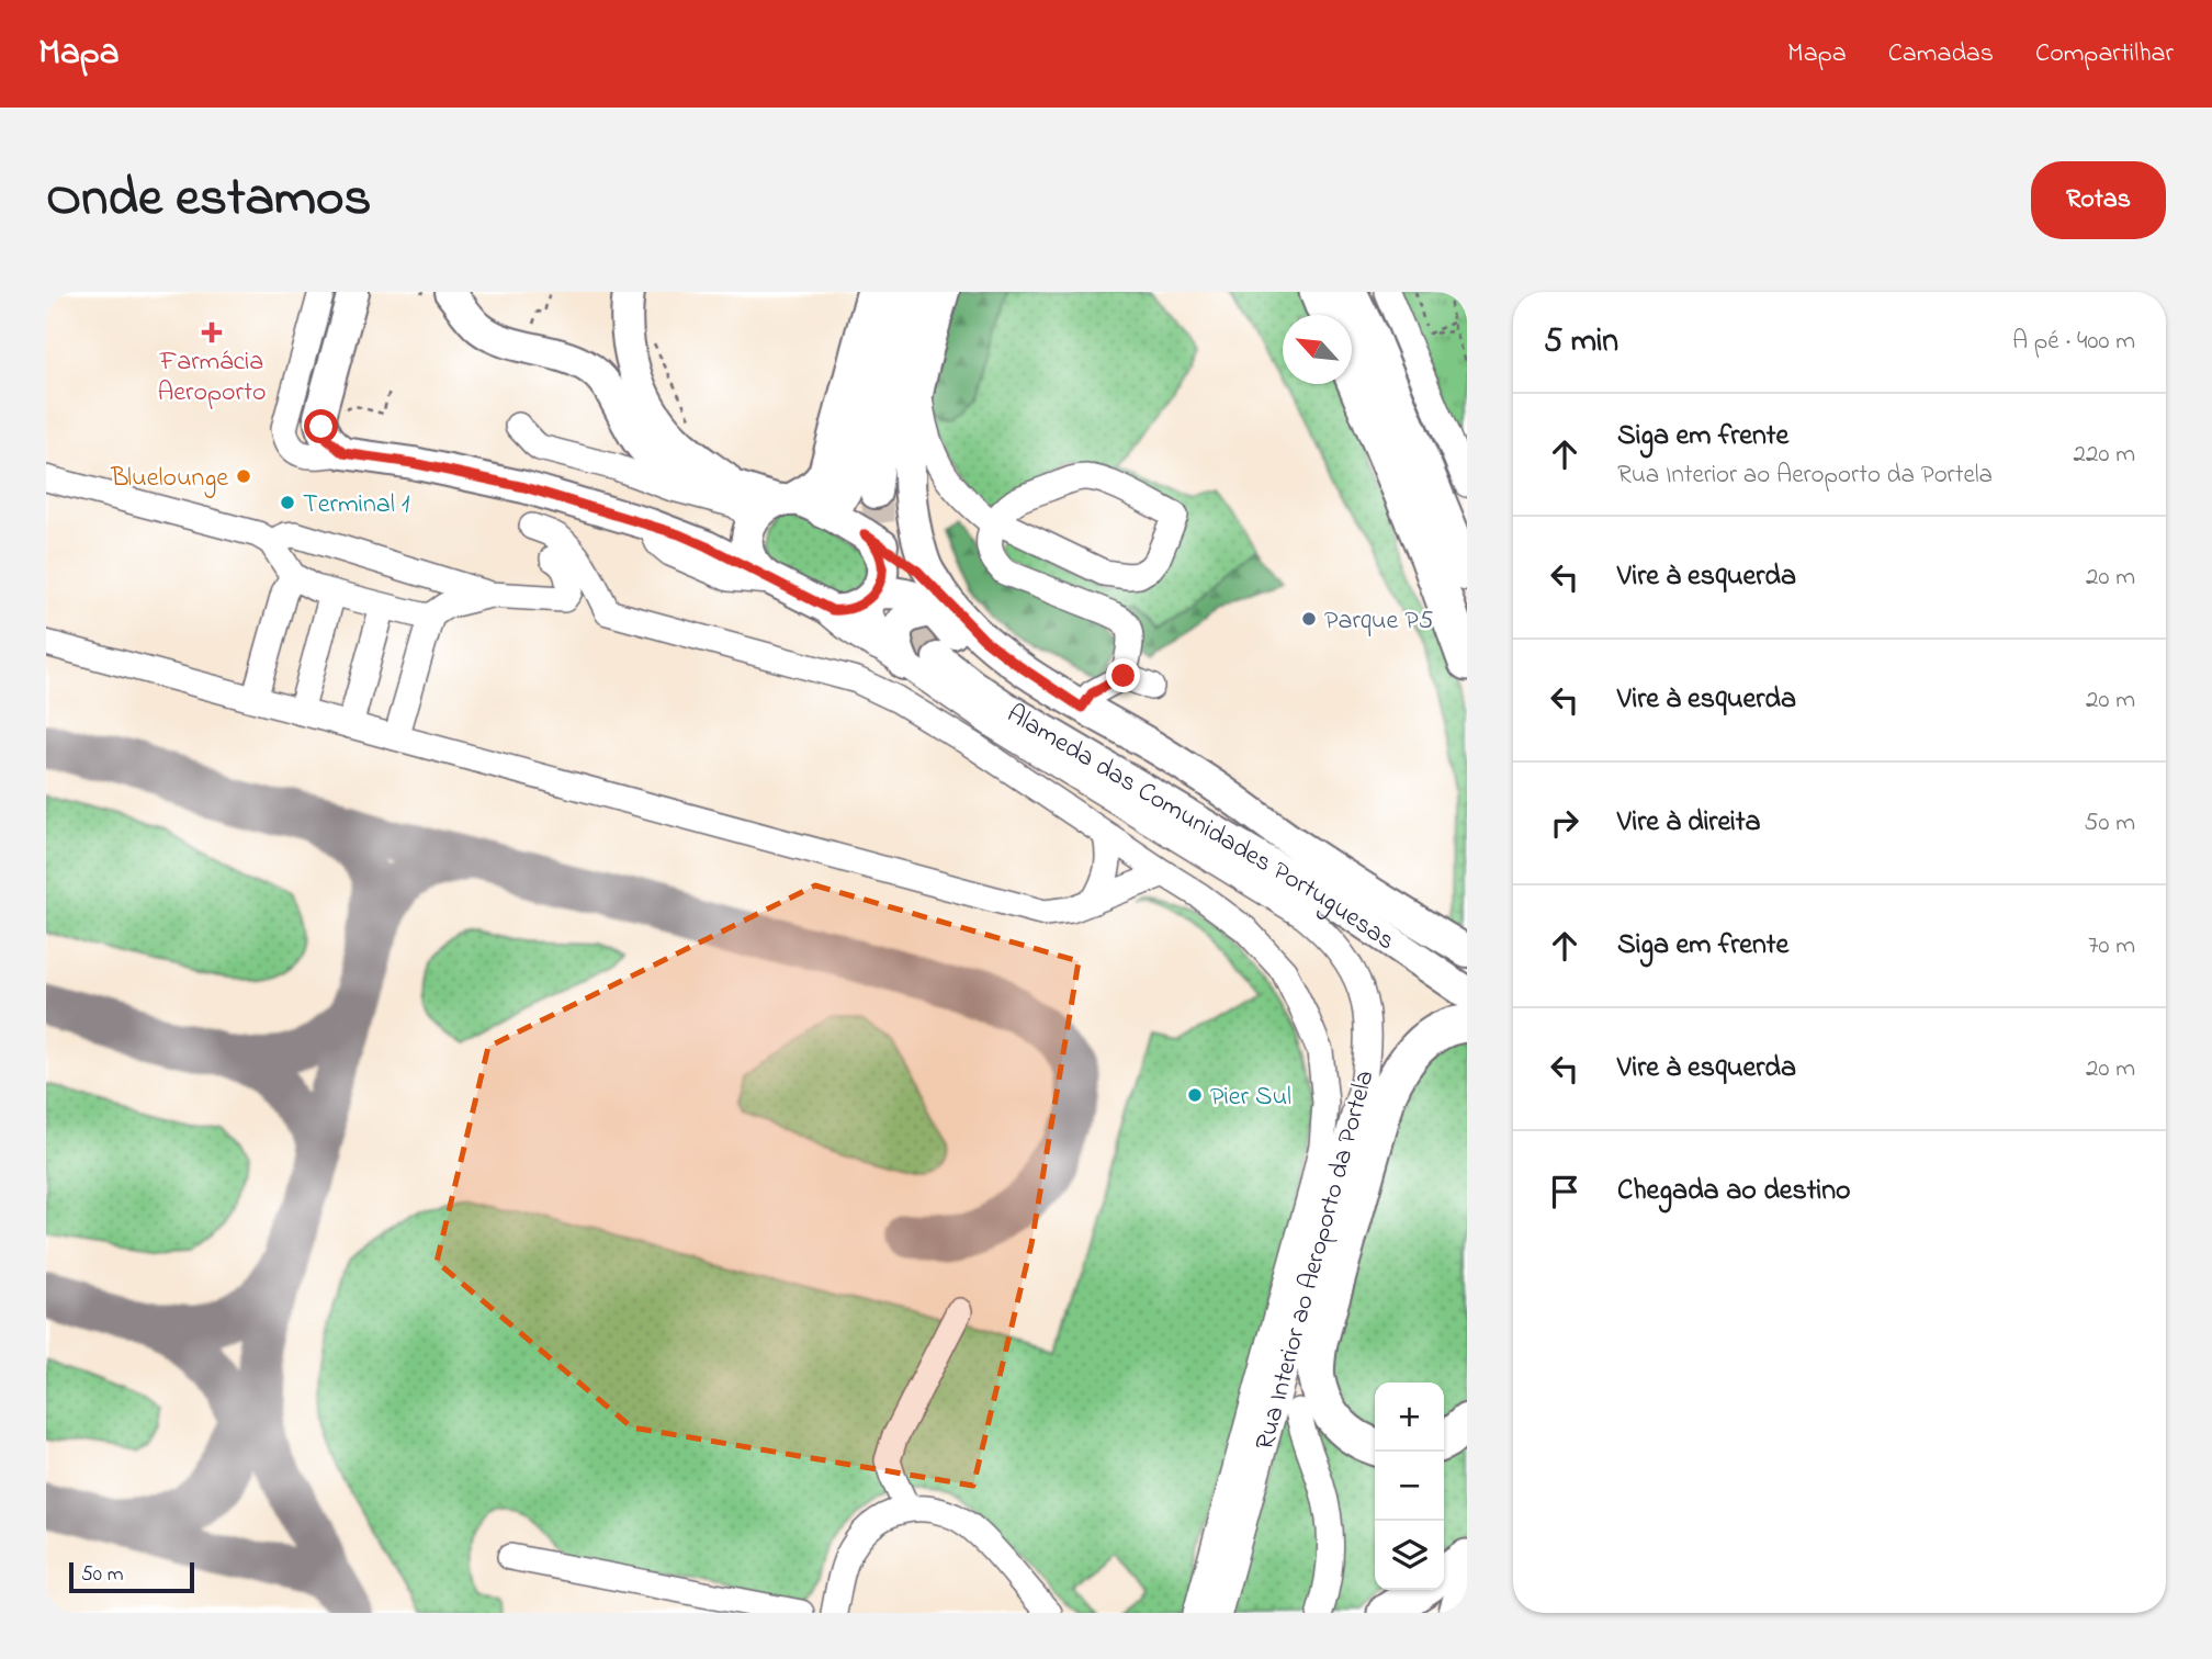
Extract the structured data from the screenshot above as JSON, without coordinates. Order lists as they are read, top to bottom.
{
  "streets": {
    "main road": ["Alameda das Comunidades Portuguesas", "Rua Interior ao Aeroporto da Portela"]
  },
  "places": {
    "health": ["Farmácia Aeroporto"],
    "other": [
      "Bluelounge",
      "Terminal 1",
      "Parque P5",
      "Pier Sul"
    ]
  },
  "scale_bar": "50 m",
  "north": "top left",
  "page": {
    "header": "Mapa",
    "nav": ["Mapa", "Camadas", "Compartilhar"],
    "title": "Onde estamos",
    "buttons": "Rotas",
    "heading": ["5 min", "A pé · 400 m"],
    "list": [
      ["Siga em frente", "Rua Interior ao Aeroporto da Portela", "220 m"],
      ["Vire à esquerda", "20 m"],
      ["Vire à esquerda", "20 m"],
      ["Vire à direita", "50 m"],
      ["Siga em frente", "70 m"],
      ["Vire à esquerda", "20 m"],
      "Chegada ao destino"
    ],
    "map_buttons": ["+", "−"],
    "scale": "50 m"
  }
}
